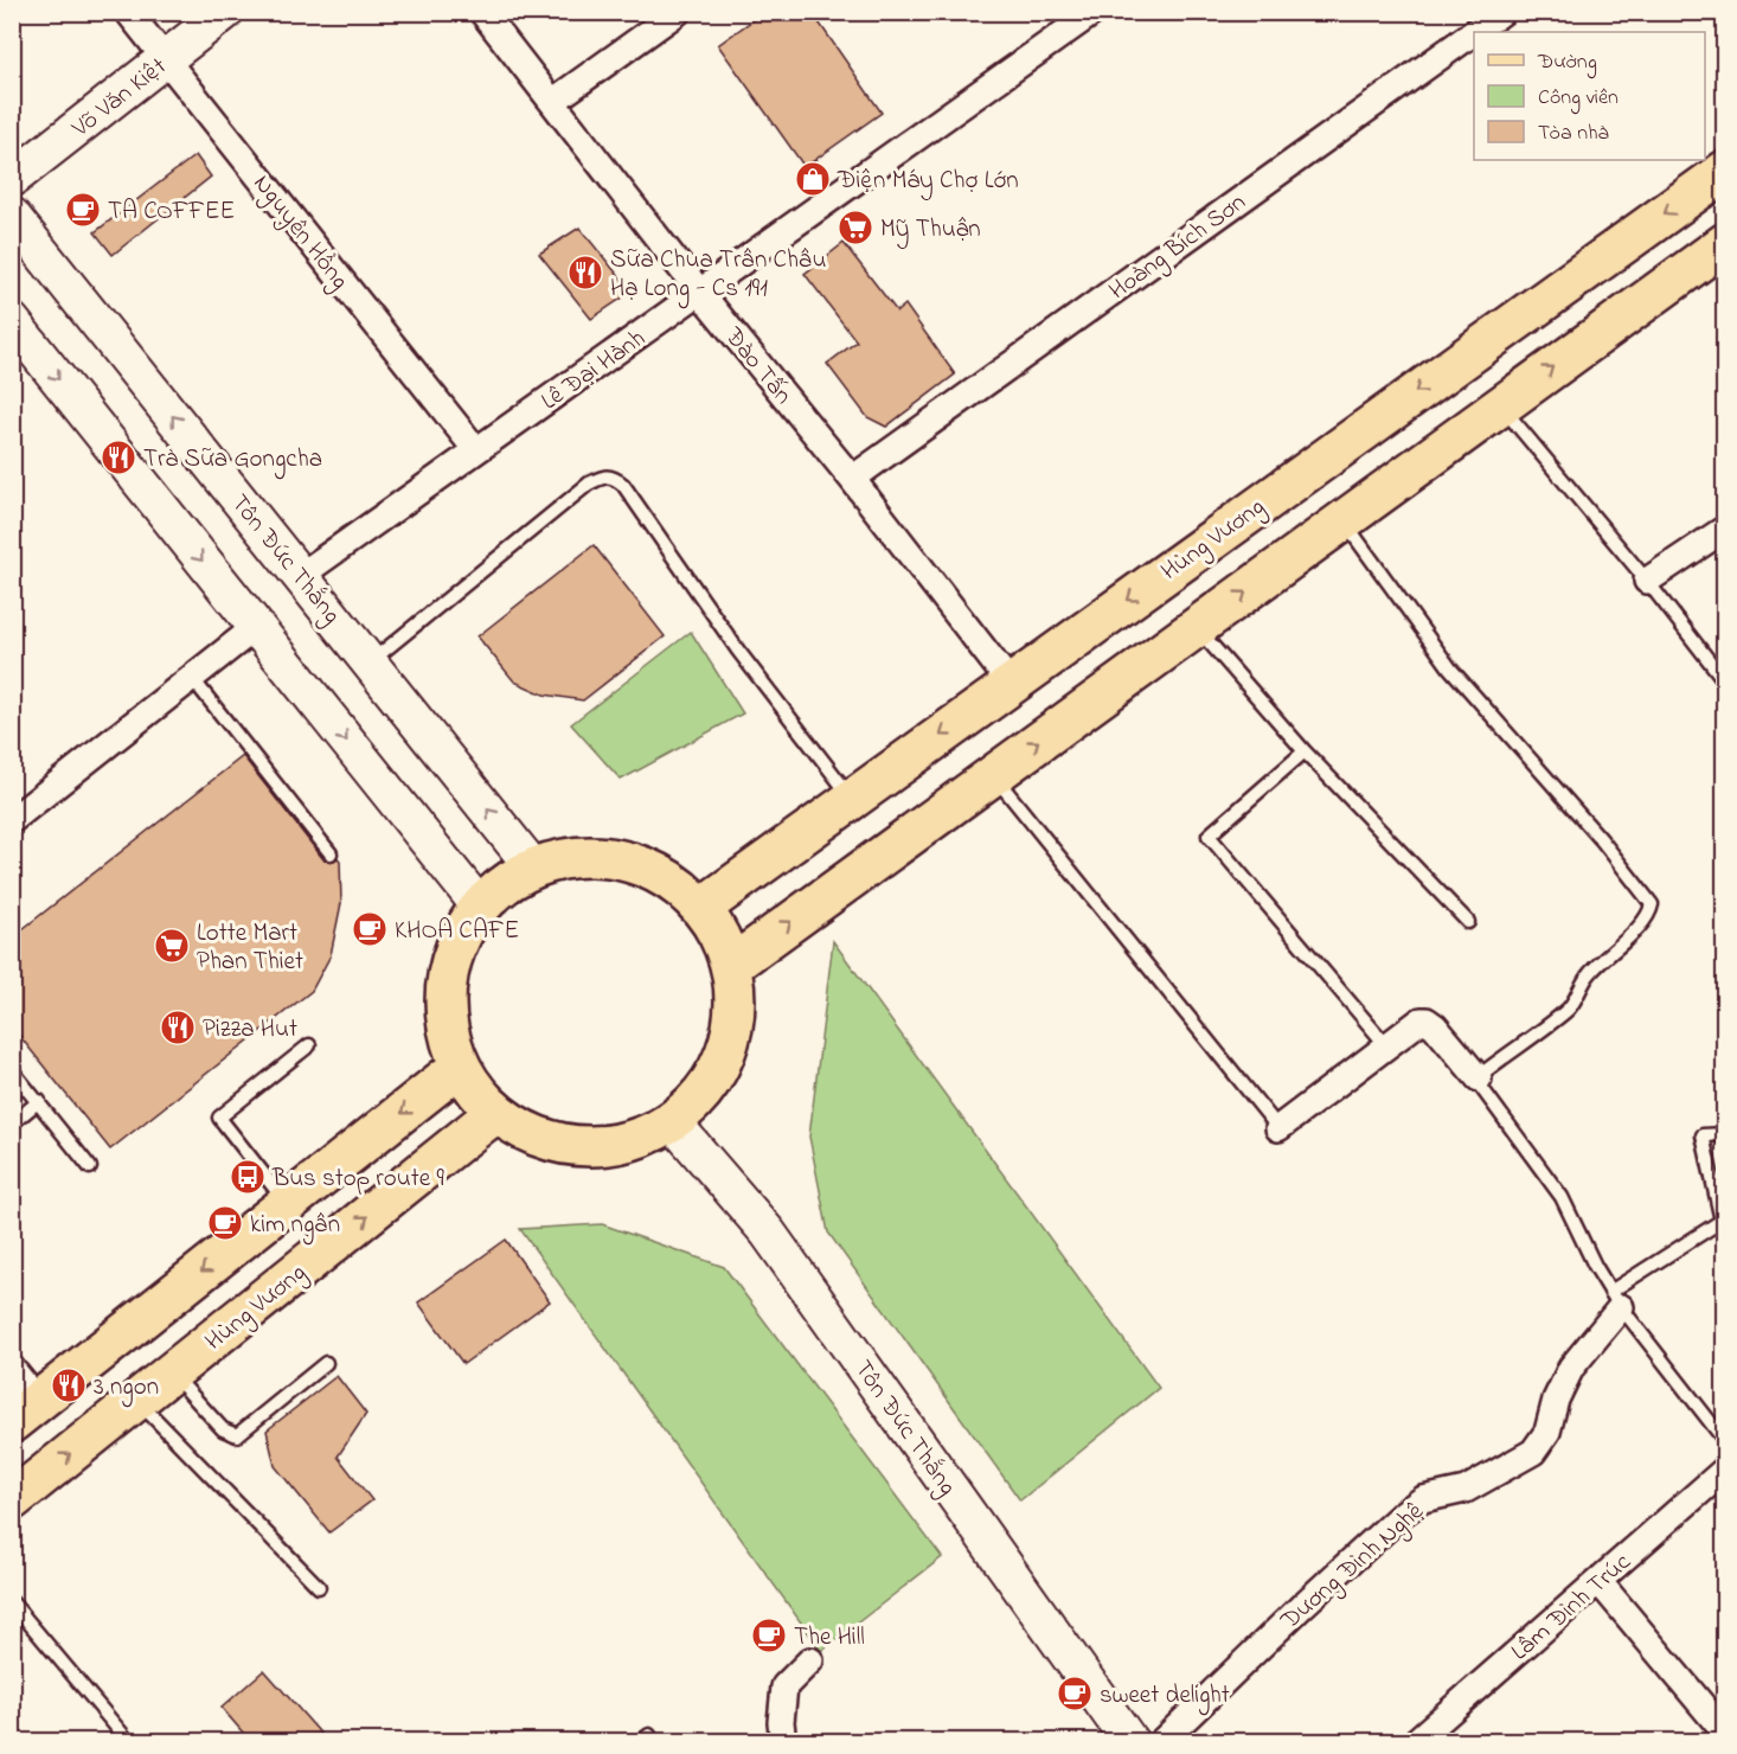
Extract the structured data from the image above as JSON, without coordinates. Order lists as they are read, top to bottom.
{
  "streets": {
    "main road": ["Võ Văn Kiệt", "Hùng Vương", "Tôn Đức Thắng"],
    "street": [
      "Nguyên Hồng",
      "Hoàng Bích Sơn",
      "Đào Tấn",
      "Lê Đại Hành",
      "Dương Đình Nghệ",
      "Lâm Đình Trúc"
    ]
  },
  "crossings": [
    ["Võ Văn Kiệt", "Nguyên Hồng"],
    ["Nguyên Hồng", "Lê Đại Hành"],
    ["Hoàng Bích Sơn", "Đào Tấn"],
    ["Đào Tấn", "Lê Đại Hành"],
    ["Đào Tấn", "Hùng Vương"],
    ["Lê Đại Hành", "Tôn Đức Thắng"]
  ],
  "places": {
    "shop": ["Điện Máy Chợ Lớn"],
    "cafe": [
      "TA COFFEE",
      "KHOA CAFE",
      "kim ngân",
      "The Hill",
      "sweet delight"
    ],
    "supermarket": ["Mỹ Thuận", "Lotte Mart Phan Thiet"],
    "restaurant": [
      "Sữa Chua Trân Châu Hạ Long - Cs 191",
      "Trà Sữa Gongcha",
      "Pizza Hut",
      "3 ngon"
    ],
    "bus stop": ["Bus stop route 9"]
  },
  "legend": ["Đường", "Công viên", "Tòa nhà"]
}
